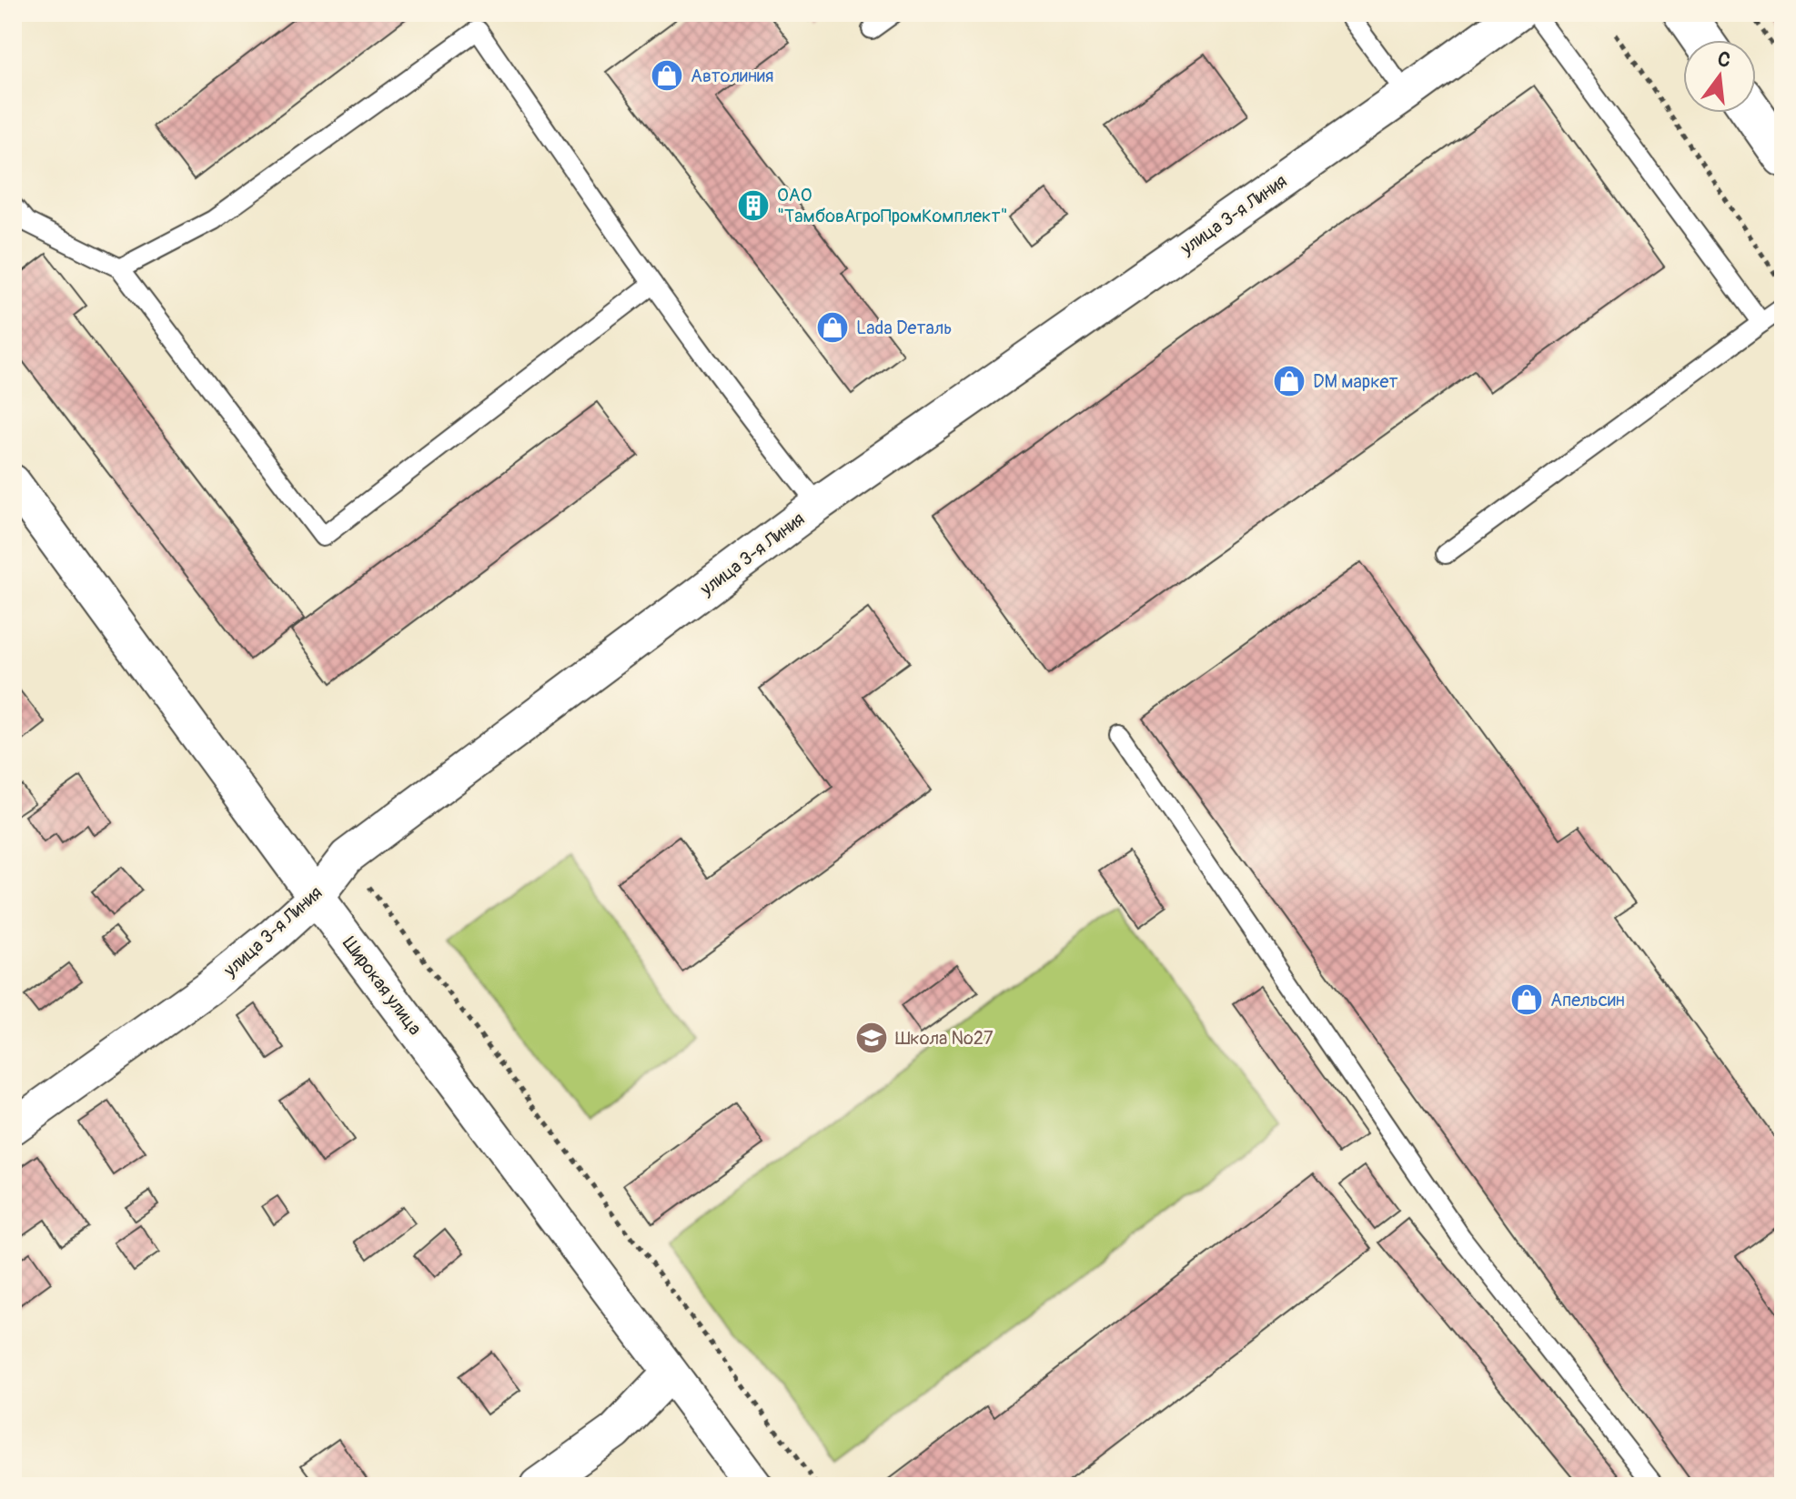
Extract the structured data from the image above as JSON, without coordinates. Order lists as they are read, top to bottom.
{
  "streets": {
    "street": ["улица 3-я Линия", "Широкая улица"]
  },
  "crossings": [
    ["улица 3-я Линия", "Широкая улица"]
  ],
  "places": {
    "shop": [
      "Автолиния",
      "Lada Dеталь",
      "DM маркет",
      "Апельсин"
    ],
    "building": ["ОАО \"ТамбовАгроПромКомплект\""],
    "school or university": ["Школа №27"]
  },
  "north": "top"
}
